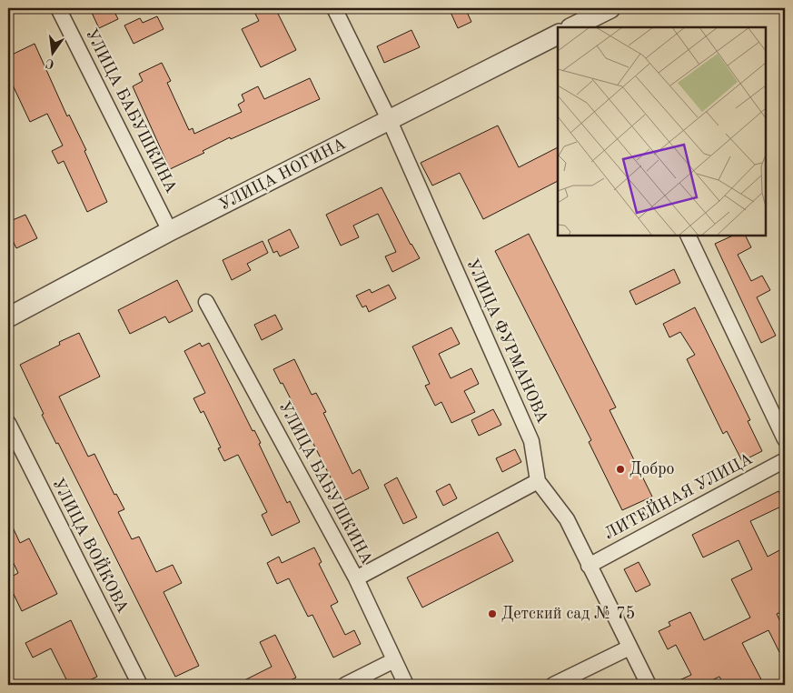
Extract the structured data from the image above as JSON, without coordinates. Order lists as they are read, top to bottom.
{
  "streets": {
    "street": [
      "УЛИЦА БАБУШКИНА",
      "УЛИЦА НОГИНА",
      "УЛИЦА ФУРМАНОВА",
      "ЛИТЕЙНАЯ УЛИЦА",
      "УЛИЦА ВОЙКОВА"
    ]
  },
  "crossings": [
    ["УЛИЦА БАБУШКИНА", "УЛИЦА НОГИНА"],
    ["УЛИЦА НОГИНА", "УЛИЦА ФУРМАНОВА"],
    ["УЛИЦА ФУРМАНОВА", "ЛИТЕЙНАЯ УЛИЦА"]
  ],
  "places": ["Добро", "Детский сад № 75"],
  "north": "bottom"
}
